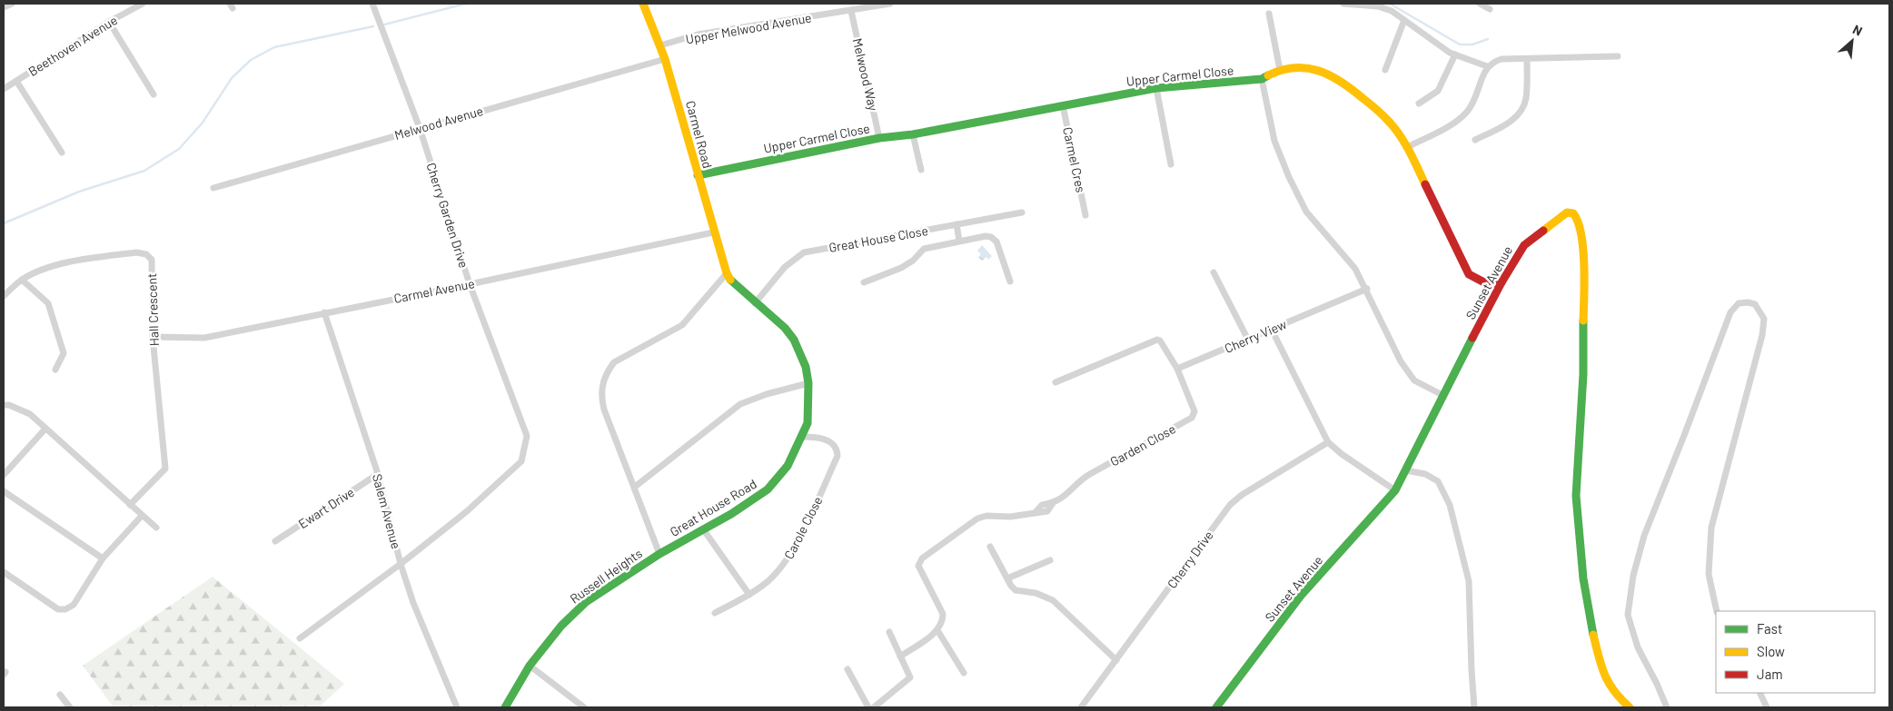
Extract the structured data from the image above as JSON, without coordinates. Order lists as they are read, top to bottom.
{
  "streets": {
    "street": [
      "Upper Melwood Avenue",
      "Beethoven Avenue",
      "Melwood Way",
      "Upper Carmel Close",
      "Melwood Avenue",
      "Carmel Road",
      "Carmel Cres",
      "Cherry Garden Drive",
      "Great House Close",
      "Sunset Avenue",
      "Carmel Avenue",
      "Hall Crescent",
      "Cherry View",
      "Garden Close",
      "Ewart Drive",
      "Great House Road",
      "Salem Avenue",
      "Carole Close",
      "Cherry Drive",
      "Russell Heights"
    ]
  },
  "crossings": [
    ["Upper Melwood Avenue", "Melwood Way"],
    ["Upper Melwood Avenue", "Carmel Road"],
    ["Melwood Way", "Upper Carmel Close"],
    ["Upper Carmel Close", "Carmel Road"],
    ["Upper Carmel Close", "Carmel Cres"],
    ["Upper Carmel Close", "Sunset Avenue"],
    ["Melwood Avenue", "Carmel Road"],
    ["Melwood Avenue", "Cherry Garden Drive"],
    ["Carmel Road", "Carmel Avenue"],
    ["Carmel Road", "Great House Road"],
    ["Cherry Garden Drive", "Carmel Avenue"],
    ["Cherry Garden Drive", "Salem Avenue"],
    ["Great House Close", "Great House Road"],
    ["Carmel Avenue", "Hall Crescent"],
    ["Carmel Avenue", "Salem Avenue"],
    ["Cherry View", "Garden Close"],
    ["Ewart Drive", "Salem Avenue"],
    ["Great House Road", "Carole Close"],
    ["Great House Road", "Russell Heights"]
  ],
  "legend": ["Fast", "Slow", "Jam"],
  "north": "top right"
}
